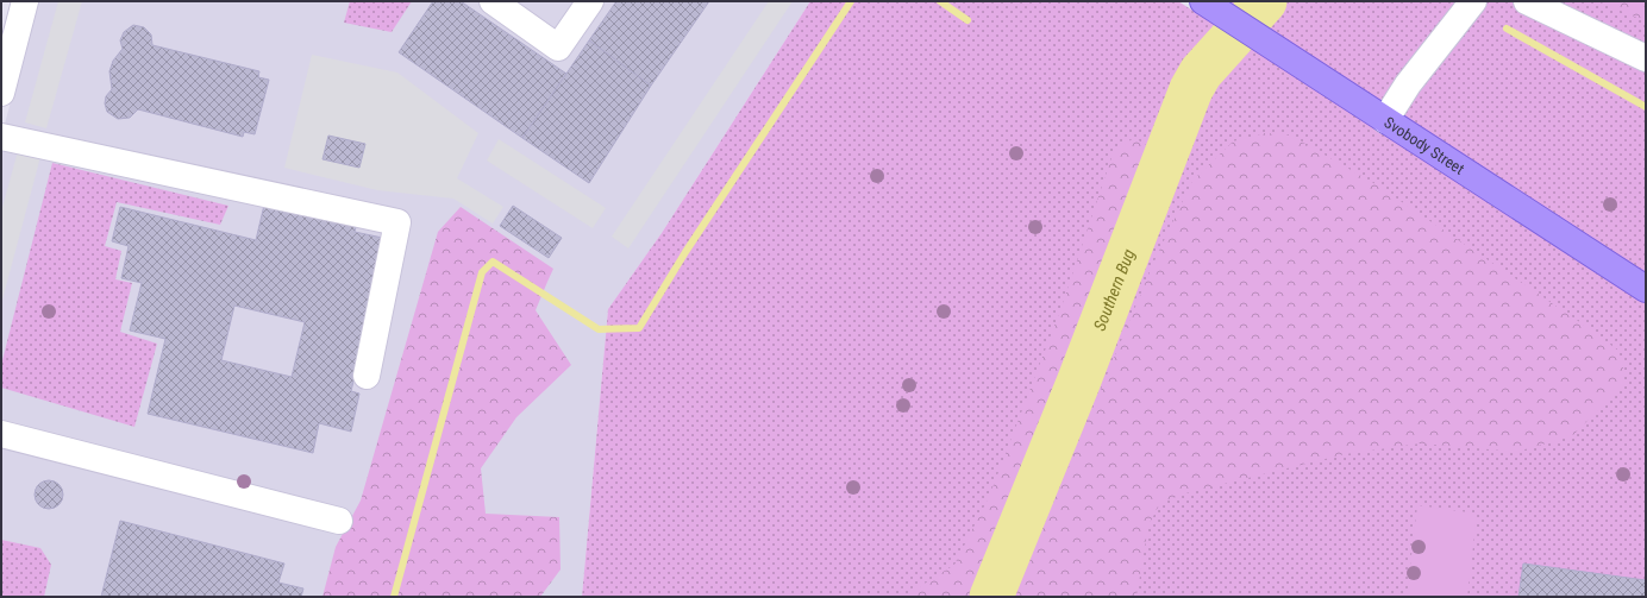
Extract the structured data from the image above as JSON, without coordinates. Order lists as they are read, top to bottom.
{
  "streets": {
    "main road": ["Svobody Street"]
  },
  "water": ["Southern Bug"]
}
